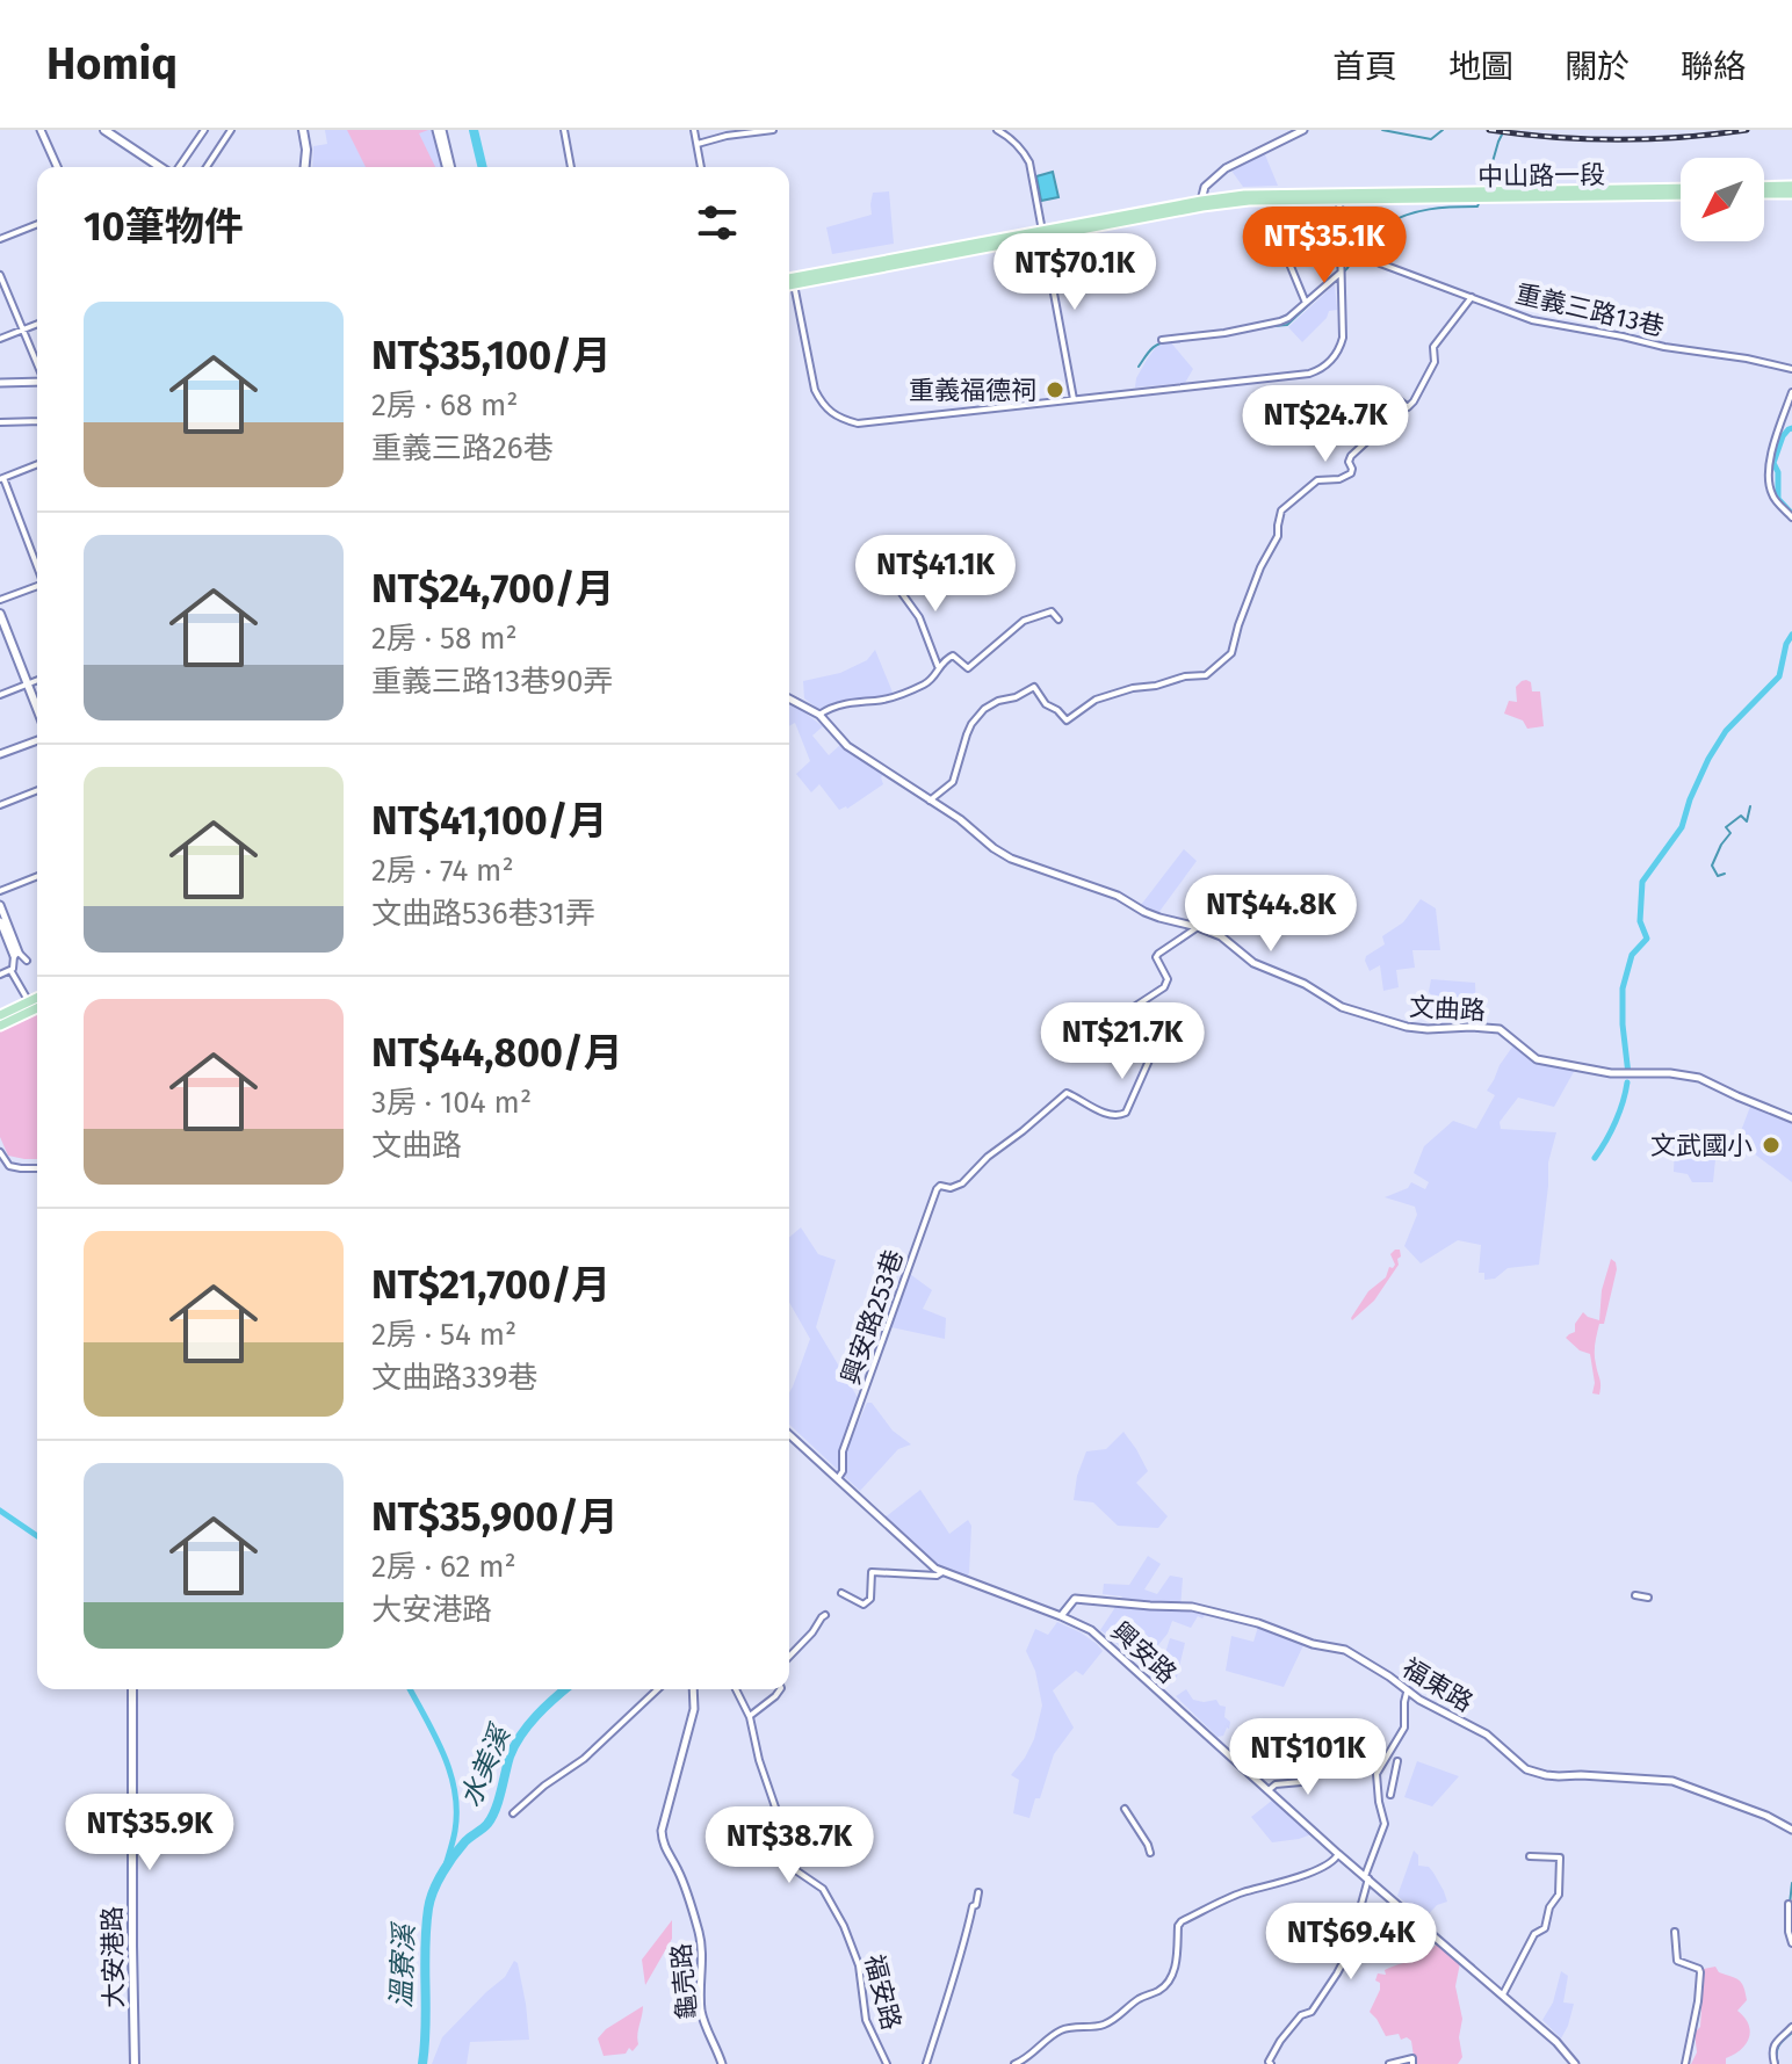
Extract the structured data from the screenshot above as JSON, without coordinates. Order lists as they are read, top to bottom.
{
  "streets": {
    "main road": ["中山路一段", "大安港路"],
    "street": [
      "重義三路13巷",
      "文曲路",
      "興安路253巷",
      "興安路",
      "福東路",
      "龜壳路",
      "福安路"
    ]
  },
  "crossings": [
    ["文曲路", "興安路253巷"],
    ["興安路253巷", "興安路"],
    ["興安路", "福東路"]
  ],
  "water": ["水美溪", "溫寮溪"],
  "places": ["重義福德祠", "文武國小"],
  "north": "bottom left",
  "page": {
    "header": "Homiq",
    "nav": [
      "首頁",
      "地圖",
      "關於",
      "聯絡"
    ],
    "heading": "10筆物件",
    "price": [
      "NT$35.1K",
      "NT$70.1K",
      "NT$24.7K",
      "NT$41.1K",
      "NT$44.8K",
      "NT$21.7K",
      "NT$101K",
      "NT$35.9K",
      "NT$38.7K",
      "NT$69.4K"
    ],
    "list": [
      {
        "name": "NT$35,100/月",
        "note": "2房 · 68 m² · 重義三路26巷"
      },
      {
        "name": "NT$24,700/月",
        "note": "2房 · 58 m² · 重義三路13巷90弄"
      },
      {
        "name": "NT$41,100/月",
        "note": "2房 · 74 m² · 文曲路536巷31弄"
      },
      {
        "name": "NT$44,800/月",
        "note": "3房 · 104 m² · 文曲路"
      },
      {
        "name": "NT$21,700/月",
        "note": "2房 · 54 m² · 文曲路339巷"
      },
      {
        "name": "NT$35,900/月",
        "note": "2房 · 62 m² · 大安港路"
      }
    ]
  }
}
